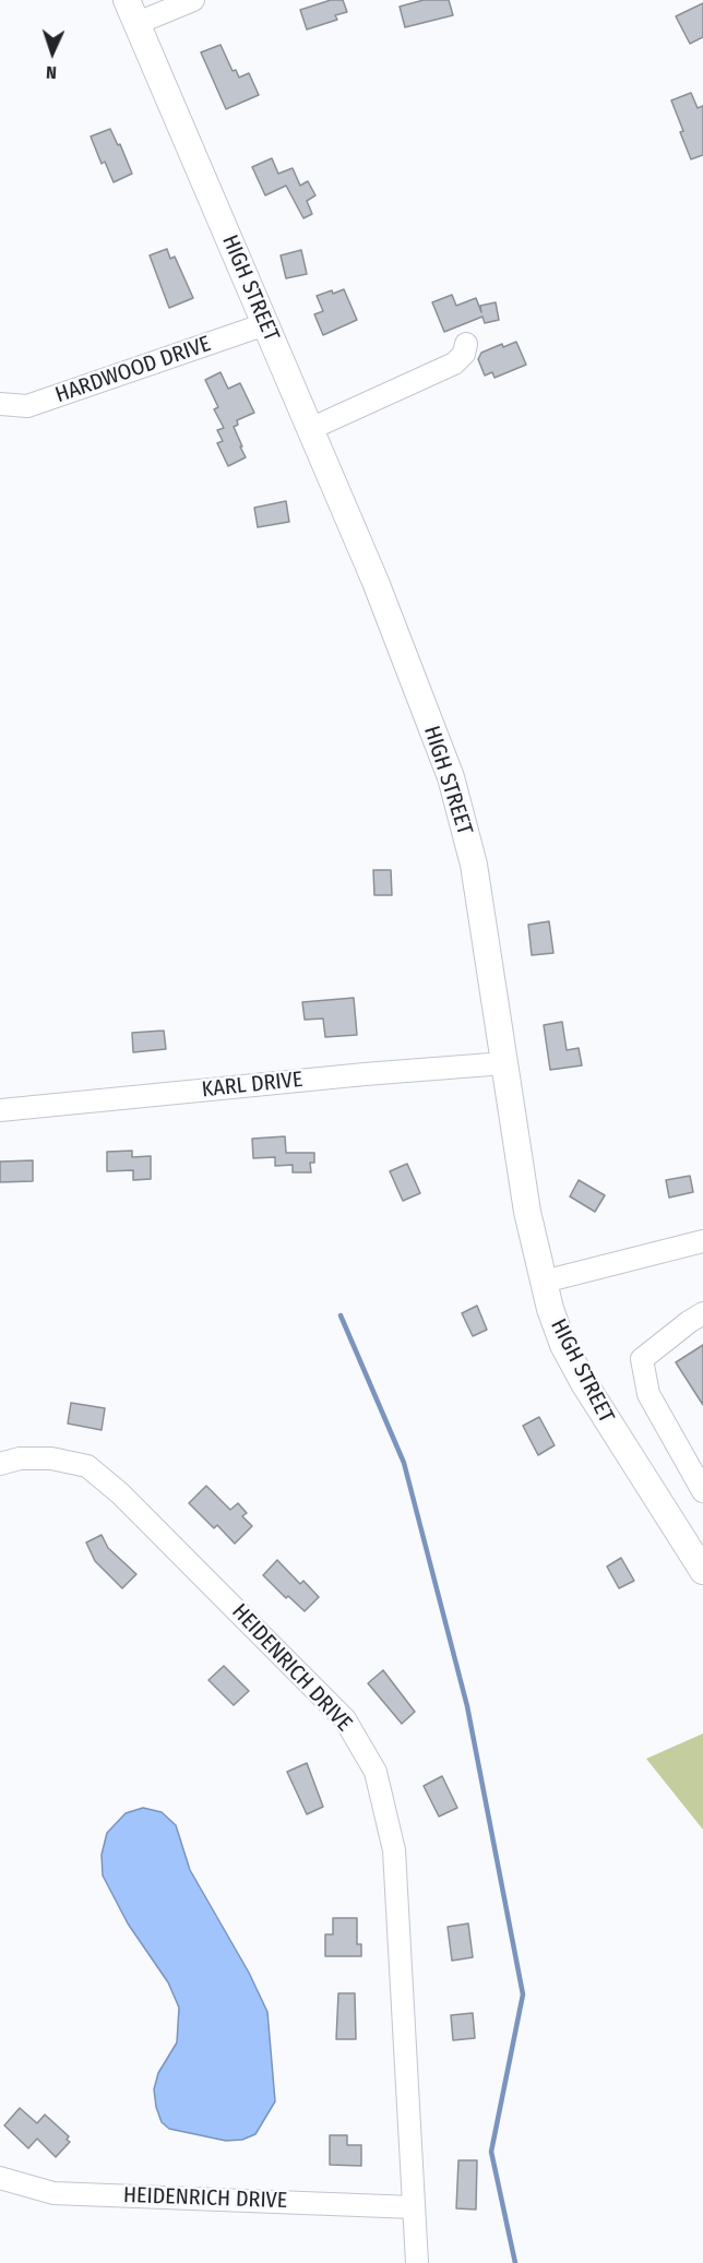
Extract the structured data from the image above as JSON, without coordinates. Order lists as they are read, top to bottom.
{
  "streets": {
    "main road": ["HIGH STREET"],
    "street": ["HARDWOOD DRIVE", "KARL DRIVE", "HEIDENRICH DRIVE"]
  },
  "crossings": [
    ["HIGH STREET", "HARDWOOD DRIVE"],
    ["HIGH STREET", "KARL DRIVE"]
  ],
  "north": "bottom"
}
